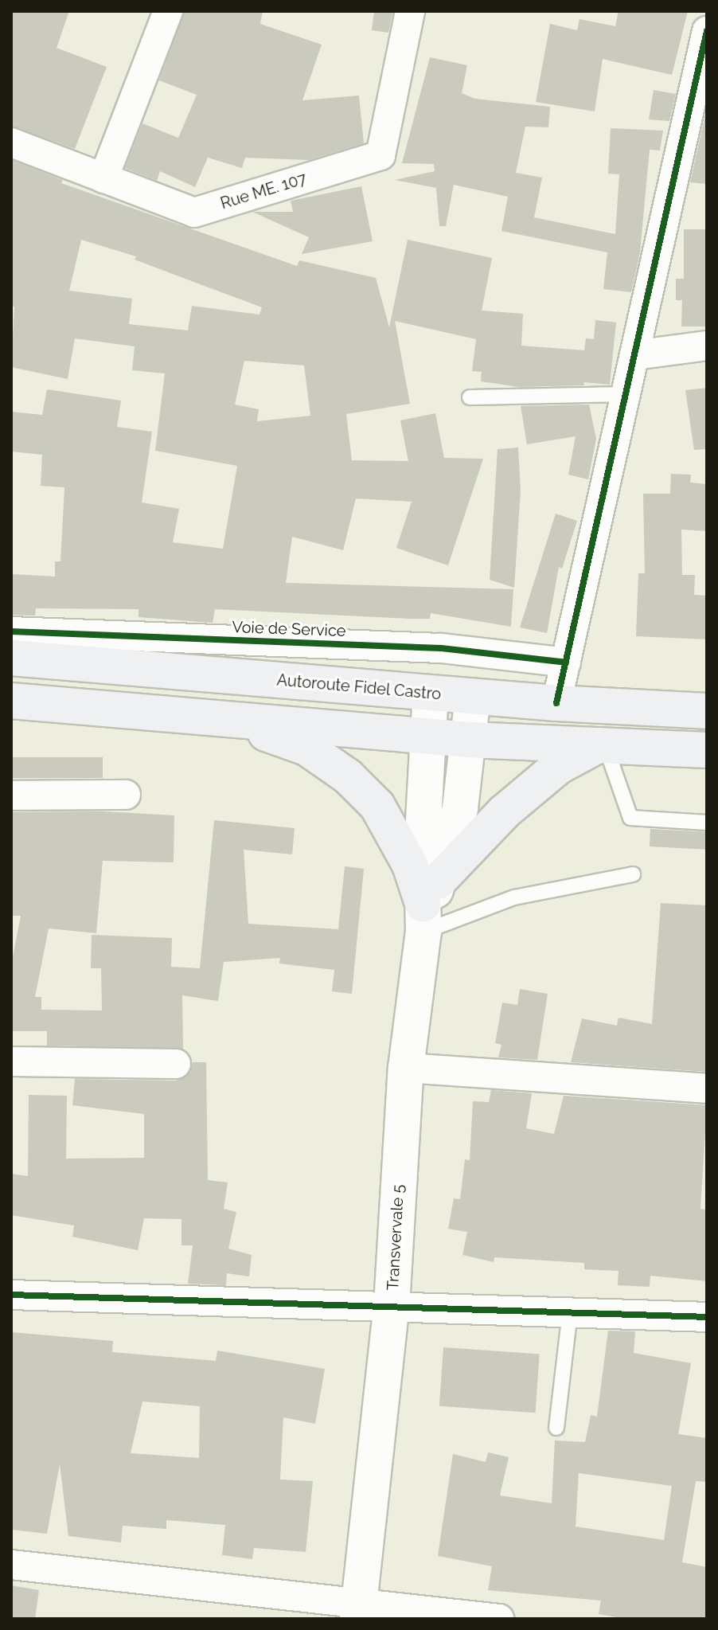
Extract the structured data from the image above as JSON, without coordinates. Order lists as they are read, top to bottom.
{
  "streets": {
    "highway": ["Autoroute Fidel Castro"],
    "main road": ["Transvervale 5"],
    "street": ["Rue ME. 107", "Voie de Service"]
  },
  "crossings": [
    ["Autoroute Fidel Castro", "Transvervale 5"]
  ]
}
